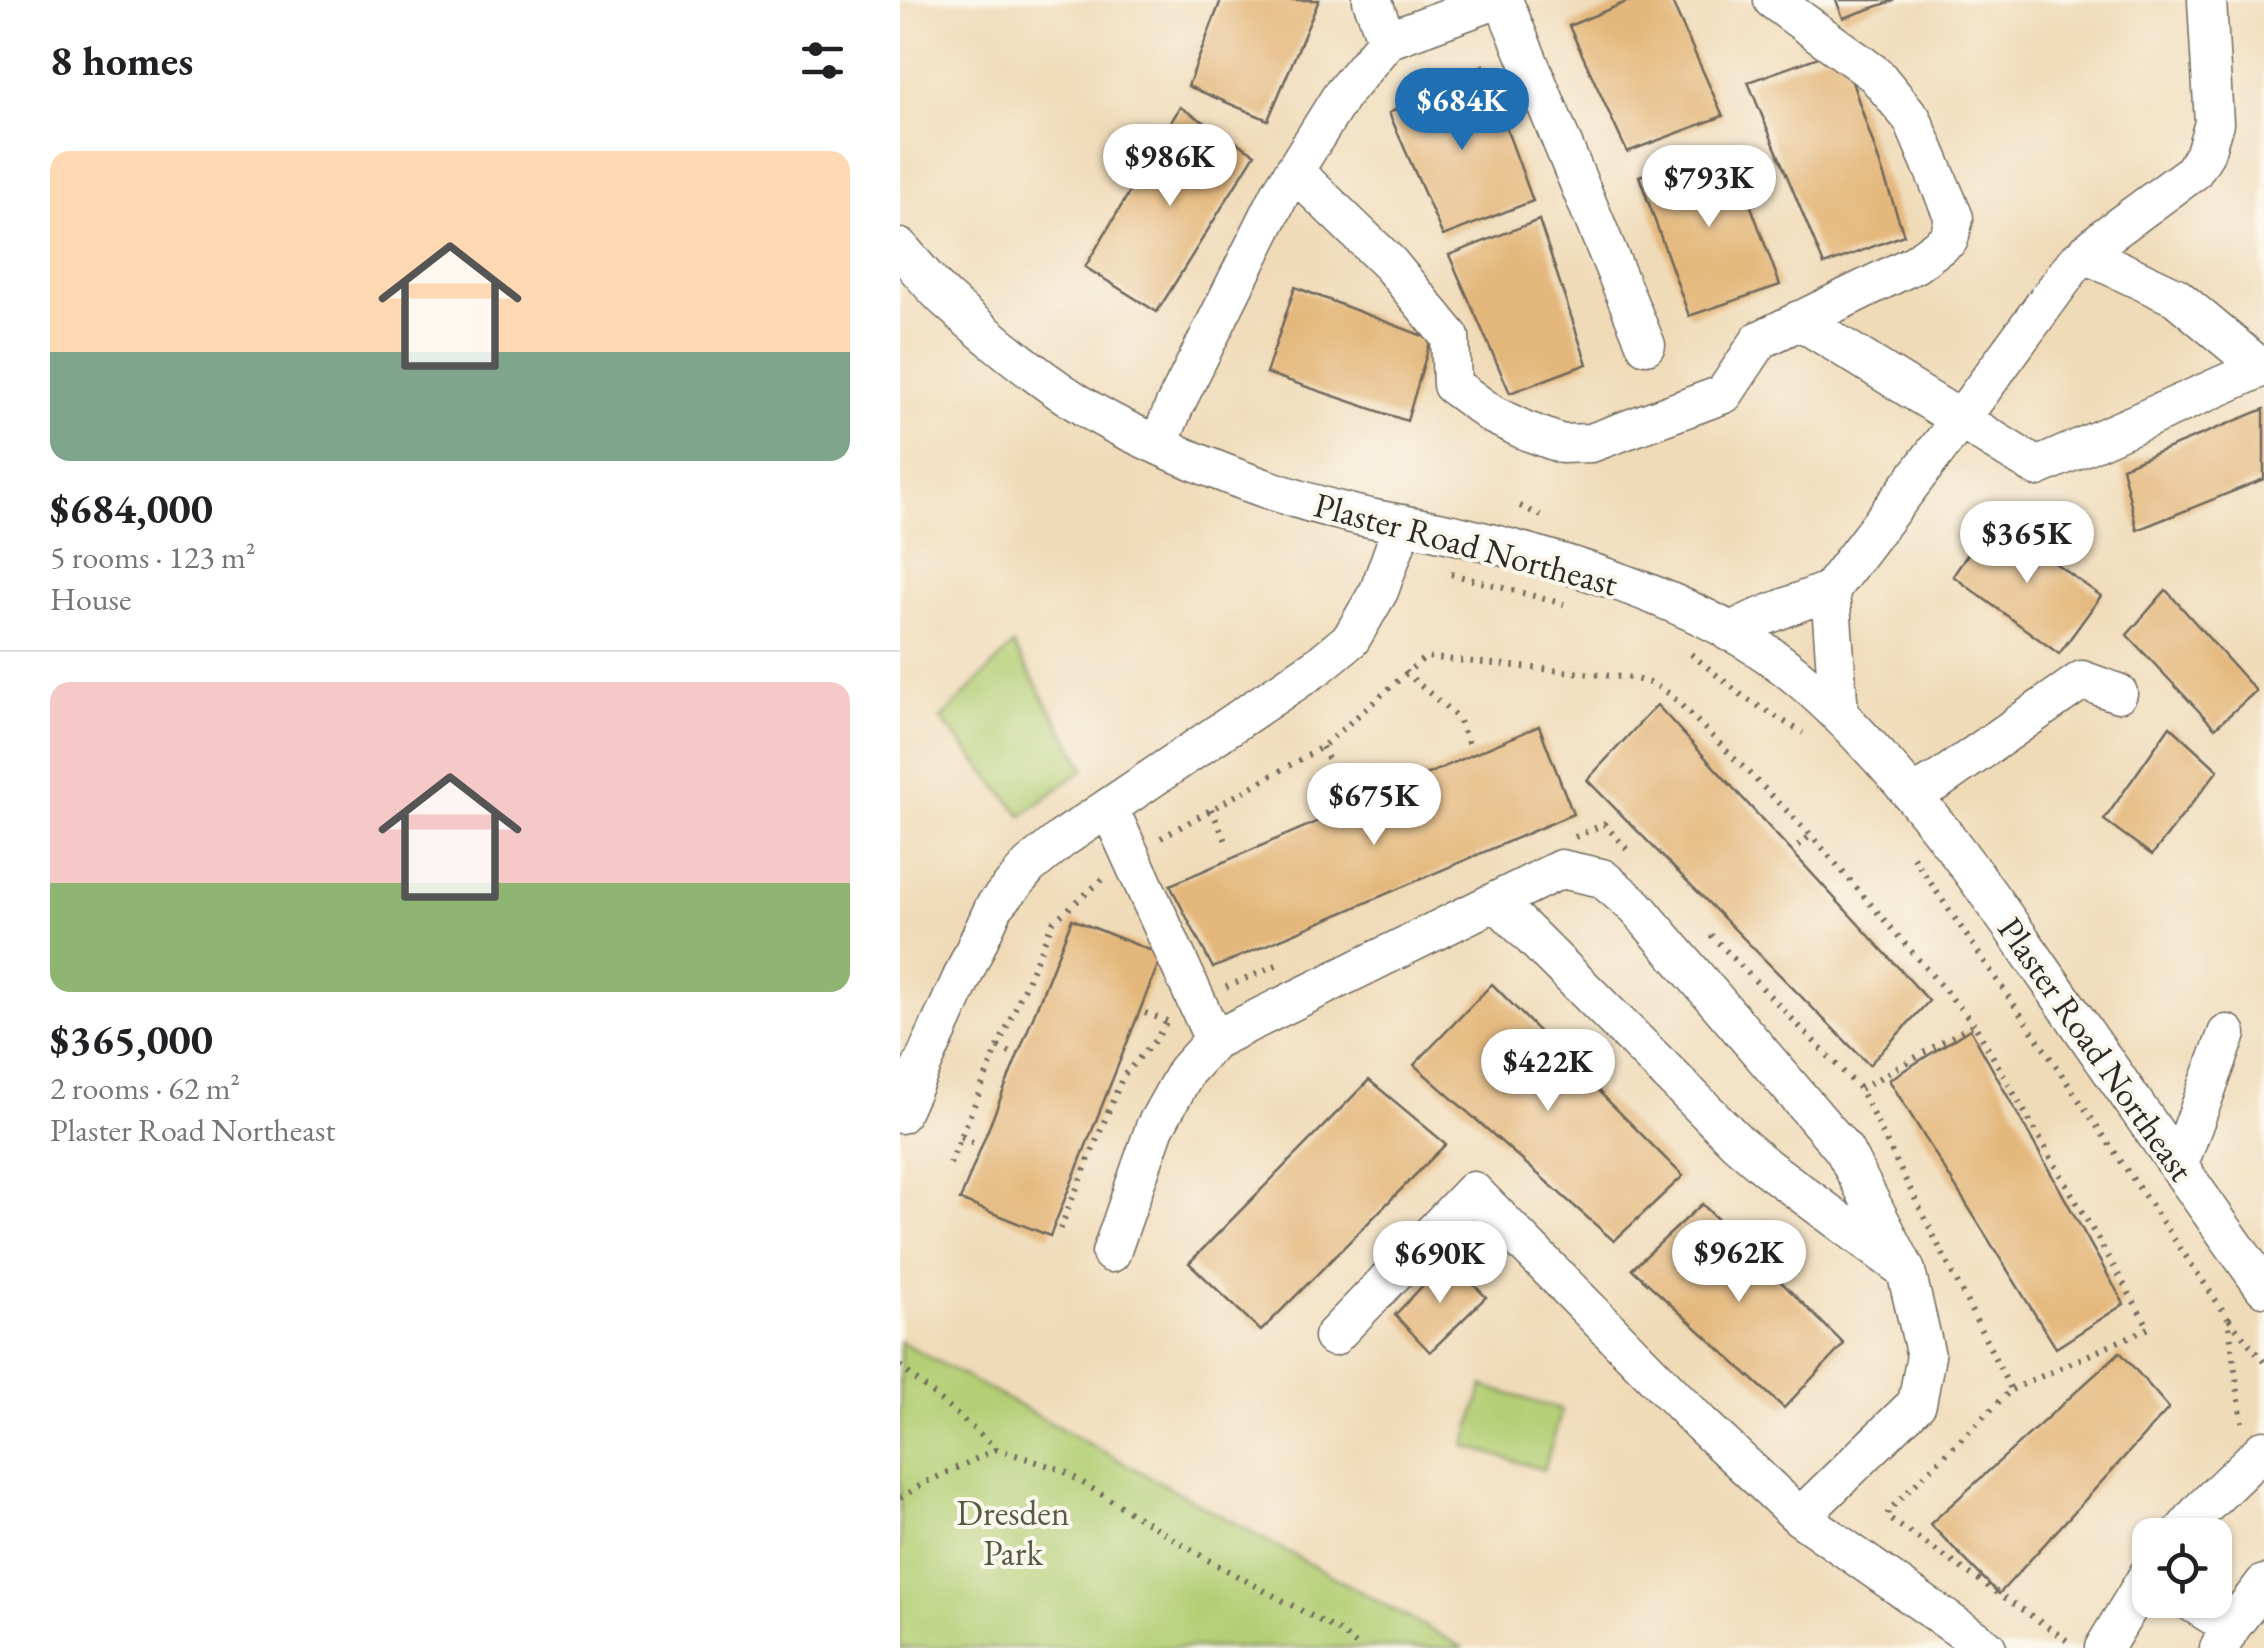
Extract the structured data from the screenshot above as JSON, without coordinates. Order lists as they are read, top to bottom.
{
  "streets": {
    "street": ["Plaster Road Northeast"]
  },
  "parks": ["Dresden Park"],
  "page": {
    "heading": "8 homes",
    "price": [
      "$684K",
      "$986K",
      "$793K",
      "$365K",
      "$675K",
      "$422K",
      "$962K",
      "$690K"
    ],
    "list": [
      {
        "name": "$684,000",
        "note": "5 rooms · 123 m² · House"
      },
      {
        "name": "$365,000",
        "note": "2 rooms · 62 m² · Plaster Road Northeast"
      }
    ]
  }
}
